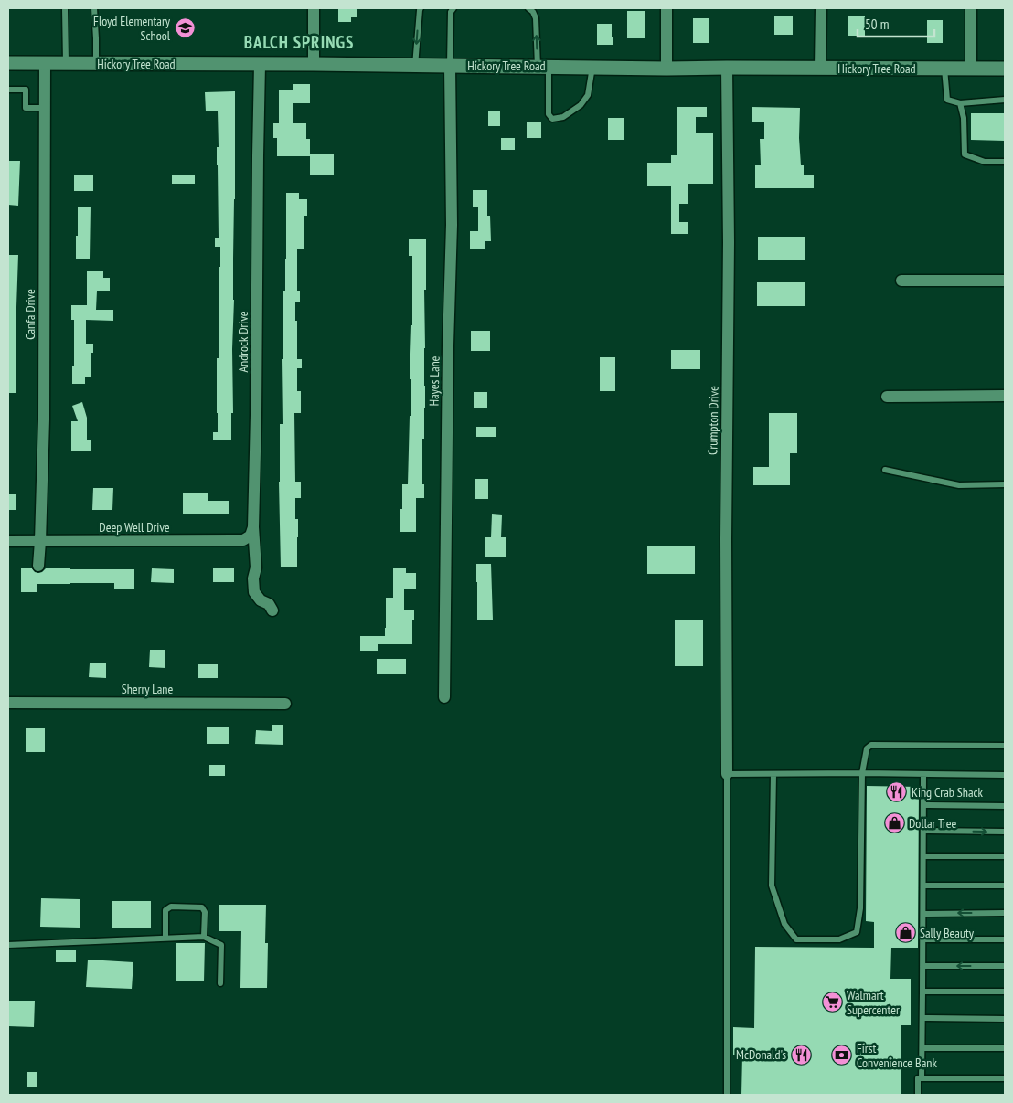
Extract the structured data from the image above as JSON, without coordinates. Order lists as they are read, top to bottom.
{
  "streets": {
    "street": [
      "Hickory Tree Road",
      "Canfa Drive",
      "Androck Drive",
      "Hayes Lane",
      "Crumpton Drive",
      "Deep Well Drive",
      "Sherry Lane"
    ]
  },
  "crossings": [
    ["Hickory Tree Road", "Canfa Drive"],
    ["Hickory Tree Road", "Androck Drive"],
    ["Hickory Tree Road", "Hayes Lane"],
    ["Hickory Tree Road", "Crumpton Drive"],
    ["Canfa Drive", "Deep Well Drive"],
    ["Androck Drive", "Deep Well Drive"]
  ],
  "districts": ["BALCH SPRINGS"],
  "places": {
    "school or university": ["Floyd Elementary School"],
    "restaurant": ["King Crab Shack", "McDonald's"],
    "shop": ["Dollar Tree", "Sally Beauty"],
    "supermarket": ["Walmart Supercenter"],
    "bank": ["First Convenience Bank"]
  },
  "scale_bar": "50 m"
}
